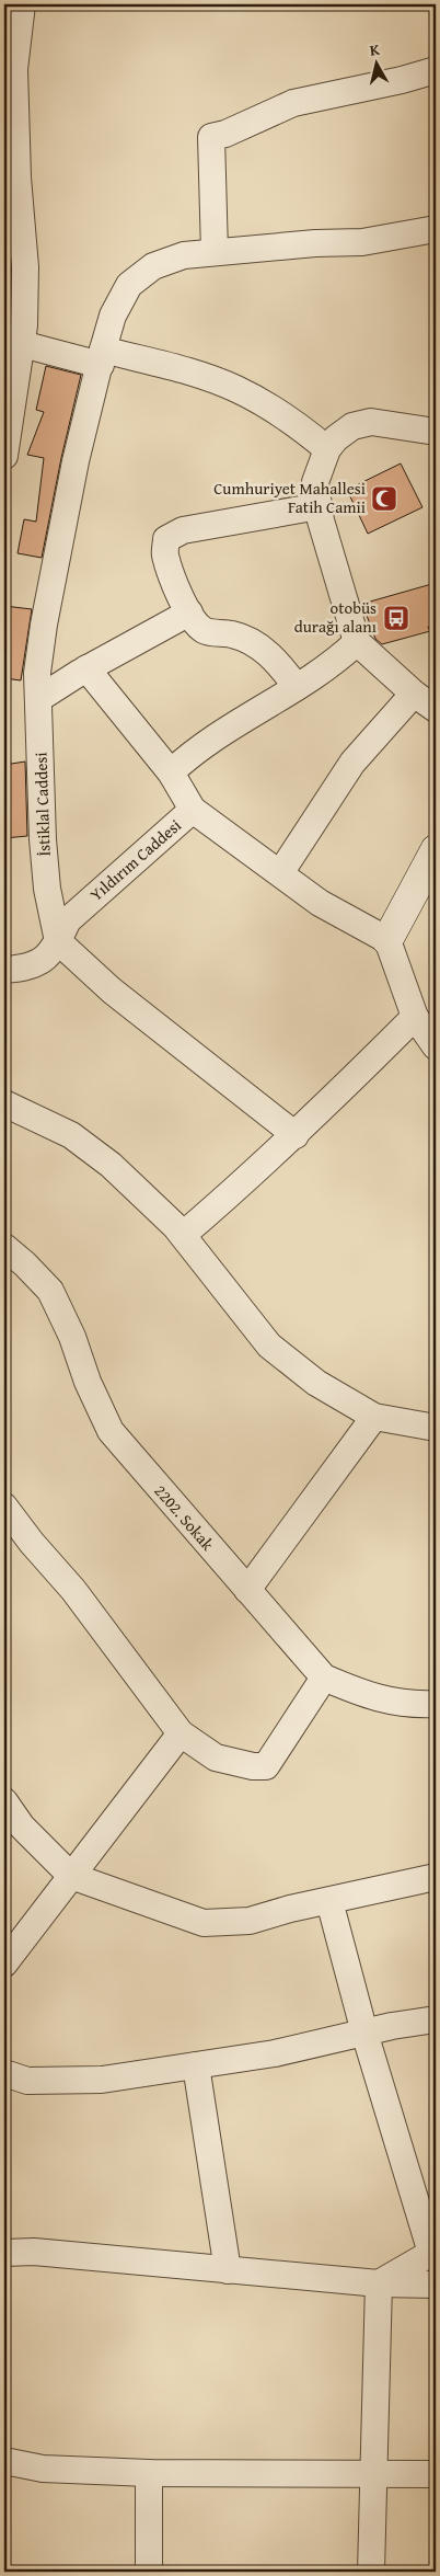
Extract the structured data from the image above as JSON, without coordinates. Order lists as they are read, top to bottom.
{
  "streets": {
    "street": ["İstiklal Caddesi", "Yıldırım Caddesi", "2202. Sokak"]
  },
  "crossings": [
    ["İstiklal Caddesi", "Yıldırım Caddesi"]
  ],
  "places": {
    "mosque": ["Cumhuriyet Mahallesi Fatih Camii"],
    "bus stop": ["otobüs durağı alanı"]
  },
  "north": "top"
}
